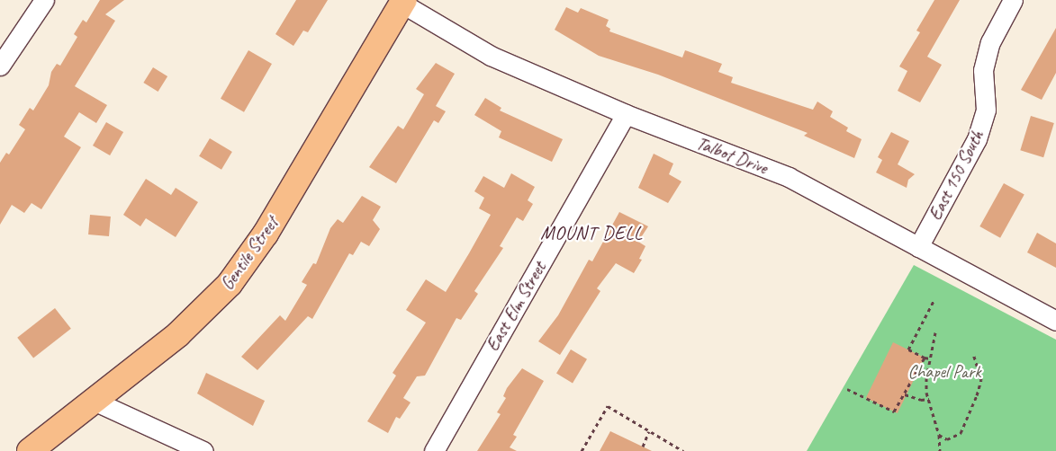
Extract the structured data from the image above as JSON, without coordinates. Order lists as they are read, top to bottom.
{
  "streets": {
    "main road": ["Gentile Street"],
    "street": ["Talbot Drive", "East 150 South", "East Elm Street"]
  },
  "crossings": [
    ["Talbot Drive", "East 150 South"],
    ["Talbot Drive", "Gentile Street"],
    ["Talbot Drive", "East Elm Street"]
  ],
  "districts": ["MOUNT DELL"],
  "parks": ["Chapel Park"]
}
